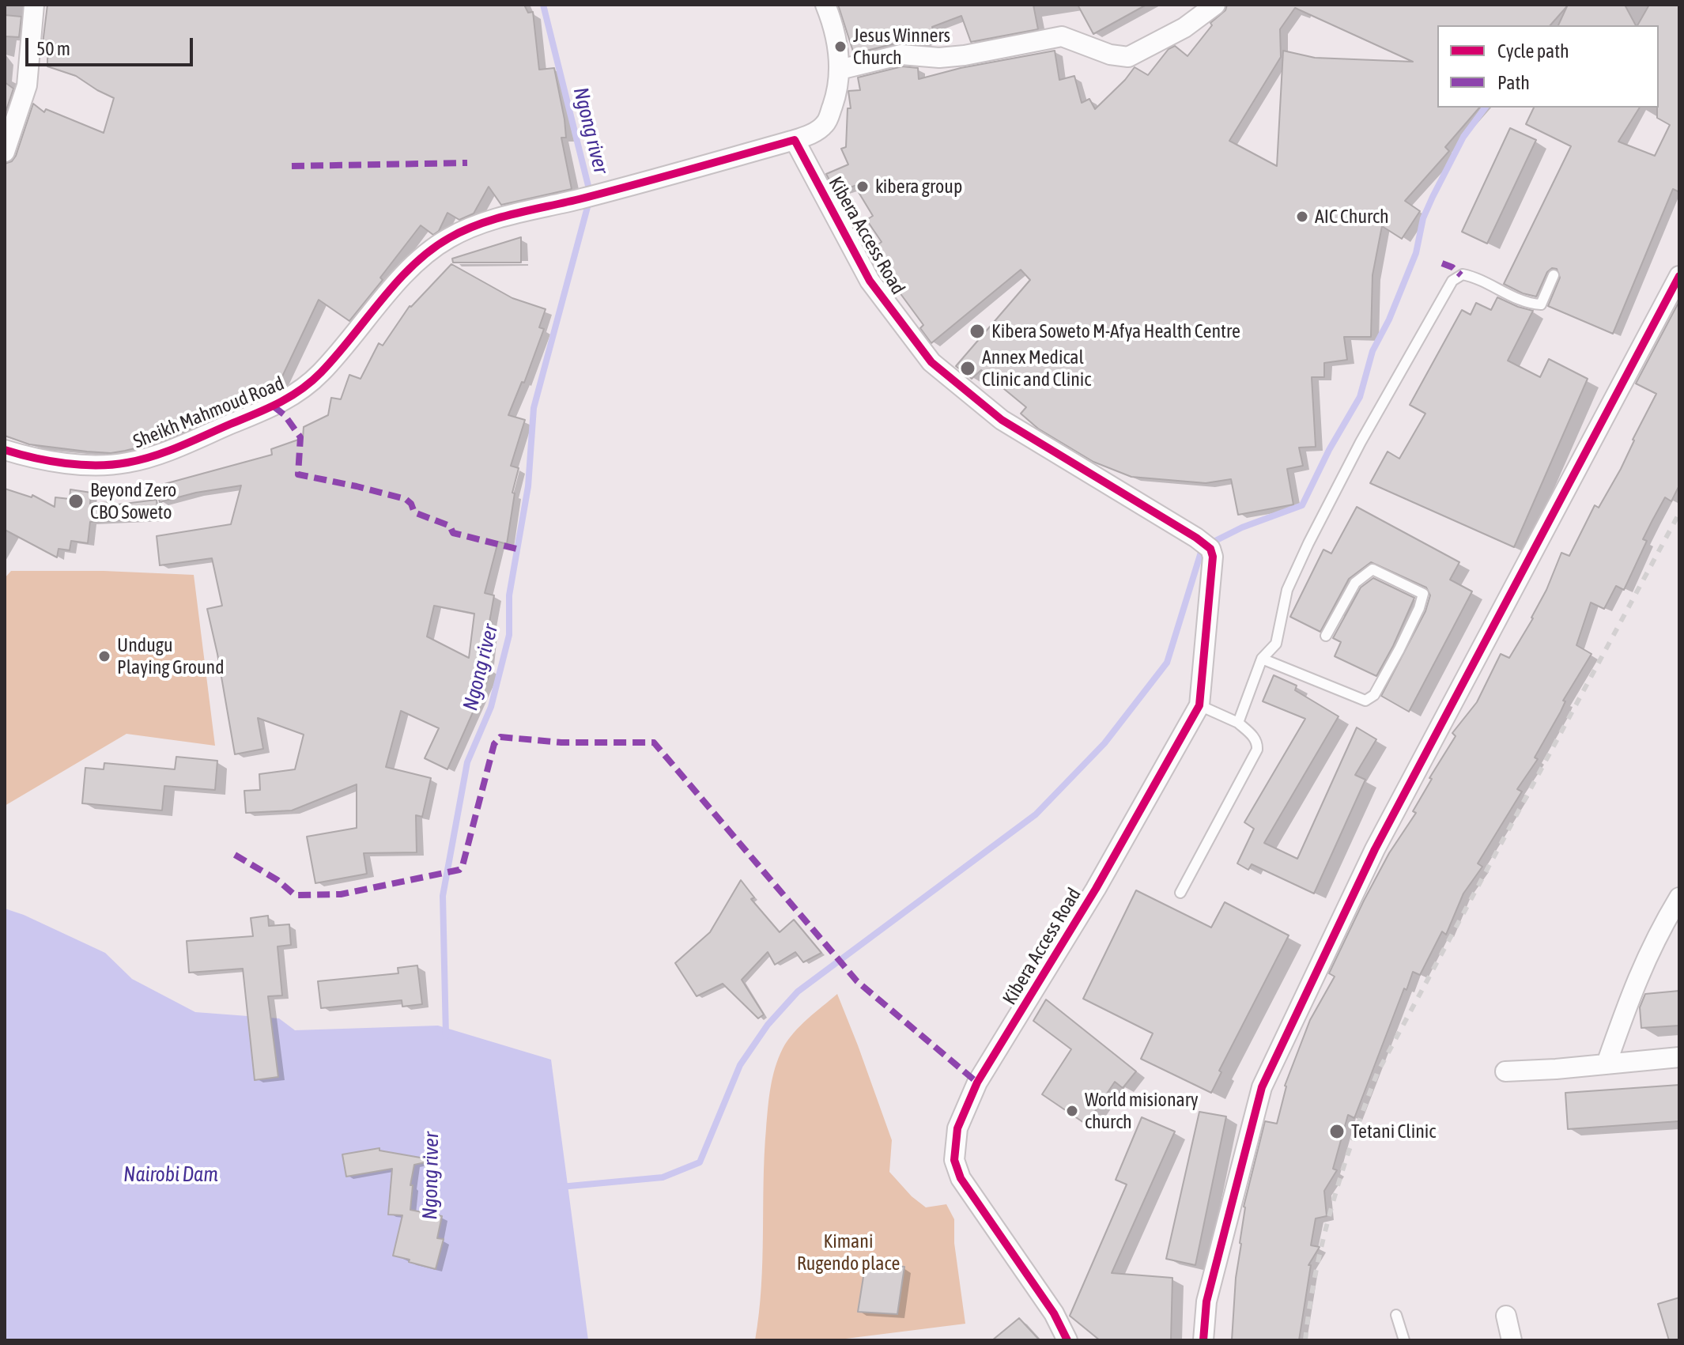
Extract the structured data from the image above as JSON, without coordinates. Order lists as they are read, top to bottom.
{
  "streets": {
    "street": ["Kibera Access Road", "Sheikh Mahmoud Road"]
  },
  "crossings": [
    ["Kibera Access Road", "Sheikh Mahmoud Road"]
  ],
  "water": ["Ngong river", "Nairobi Dam"],
  "parks": ["Kimani Rugendo place"],
  "places": [
    "Jesus Winners Church",
    "kibera group",
    "AIC Church",
    "Kibera Soweto M-Afya Health Centre",
    "Annex Medical Clinic and Clinic",
    "Beyond Zero CBO Soweto",
    "Undugu Playing Ground",
    "World misionary church",
    "Tetani Clinic"
  ],
  "legend": ["Cycle path", "Path"],
  "scale_bar": "50 m"
}
